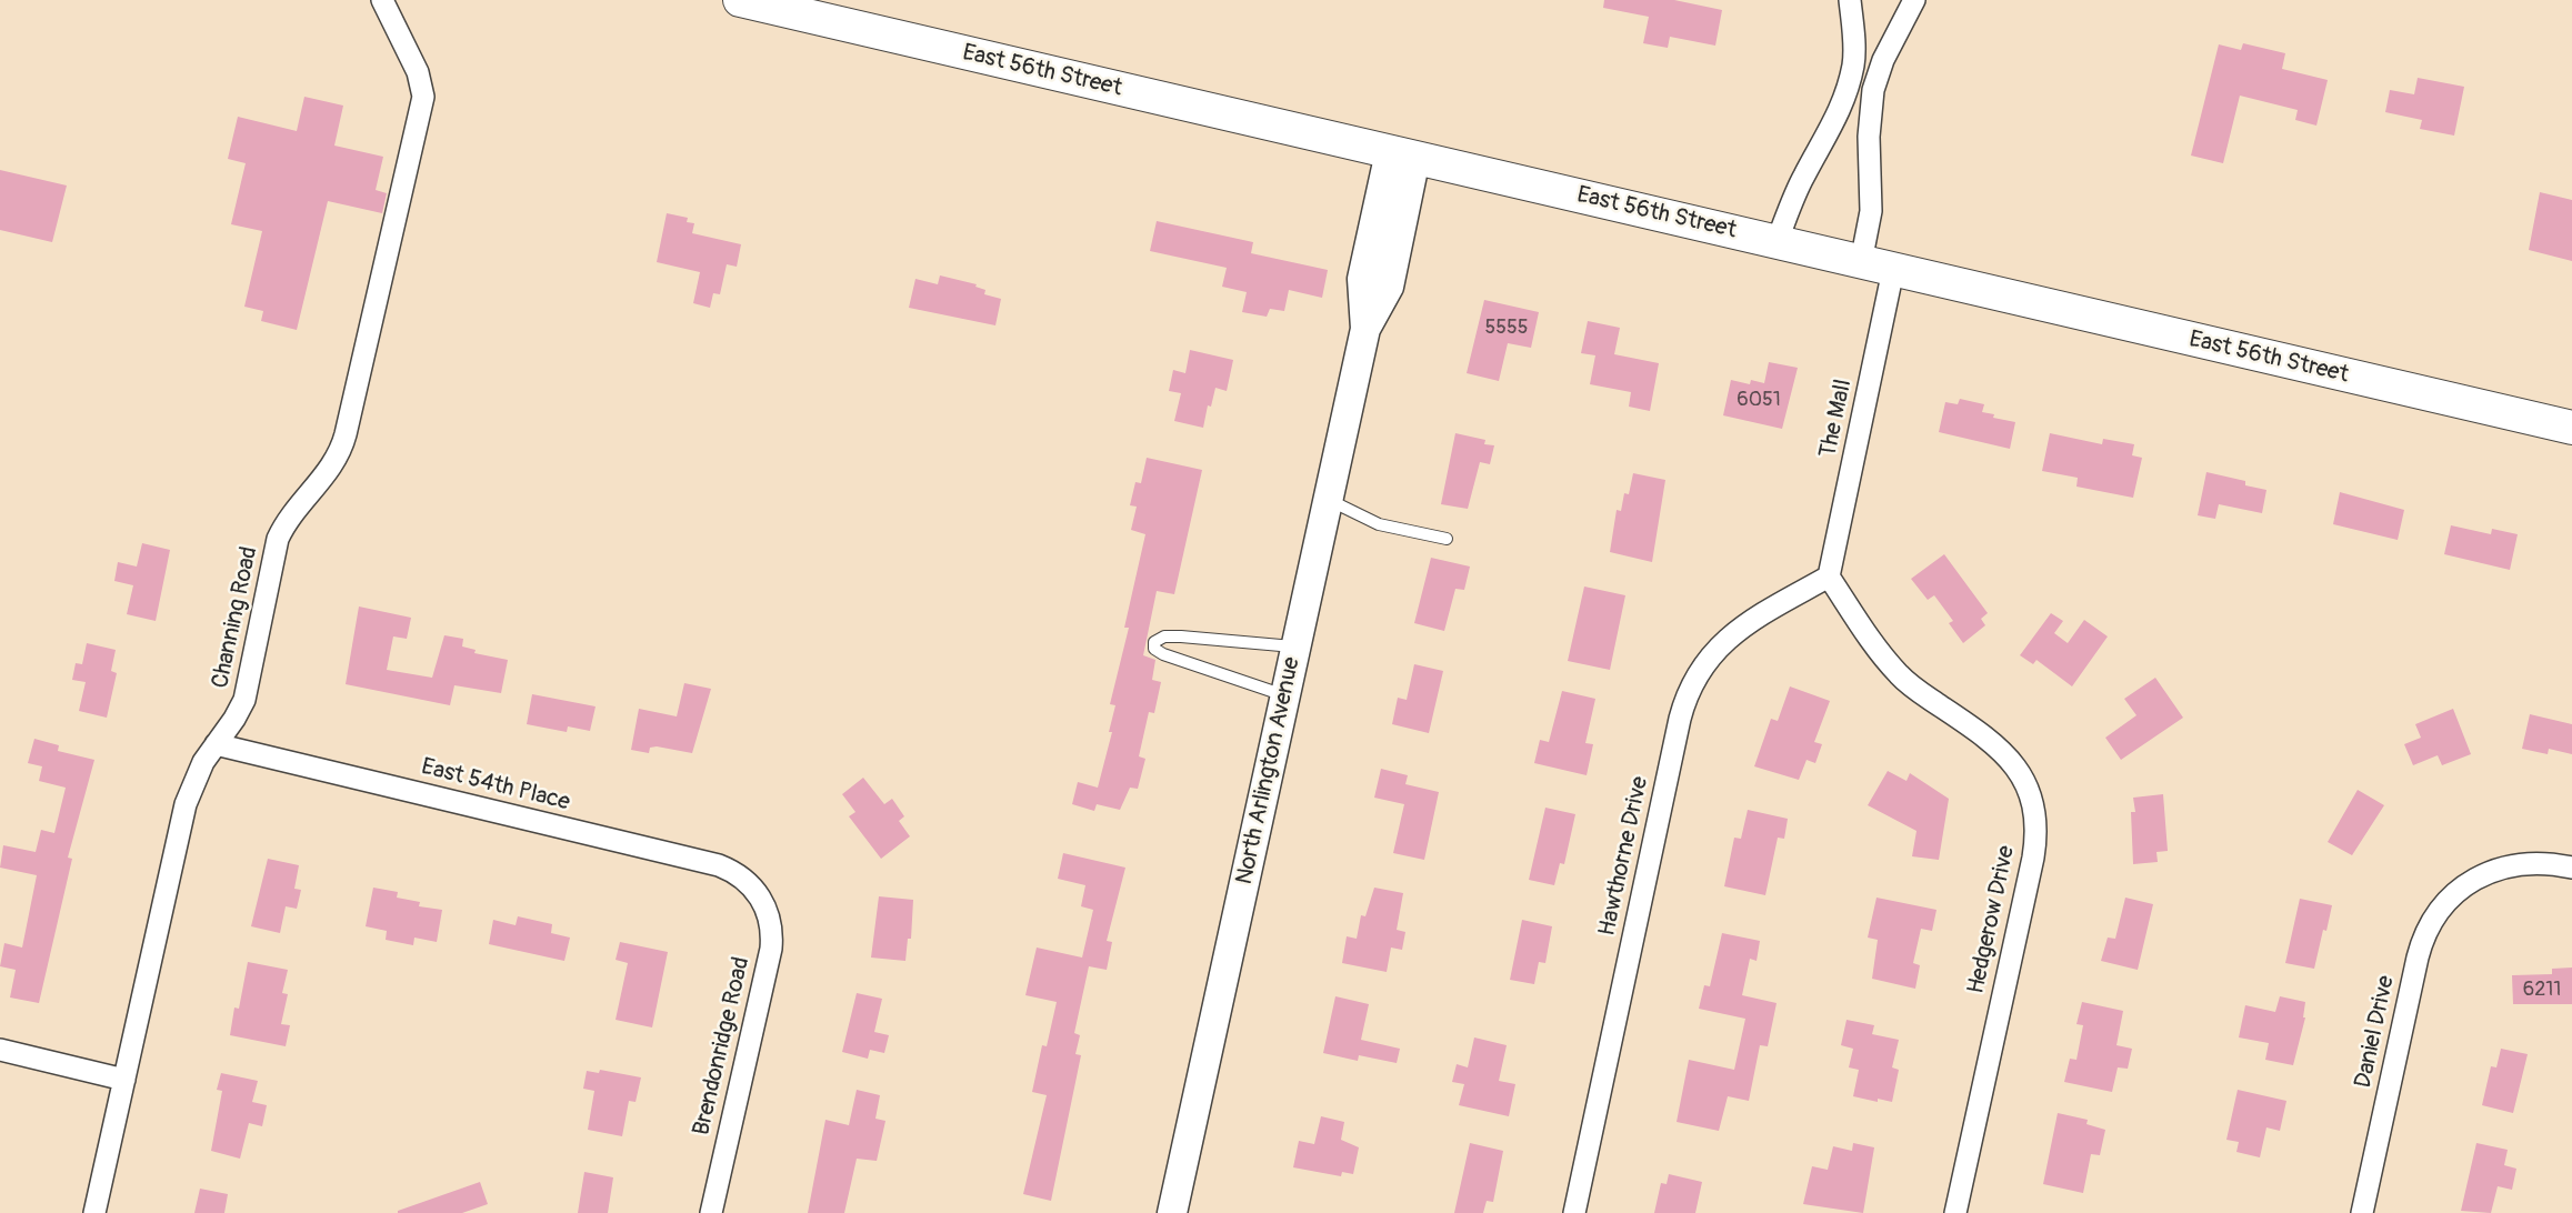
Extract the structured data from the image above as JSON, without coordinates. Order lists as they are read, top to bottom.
{
  "streets": {
    "main road": ["East 56th Street", "North Arlington Avenue"],
    "street": [
      "The Mall",
      "Channing Road",
      "East 54th Place",
      "Hawthorne Drive",
      "Hedgerow Drive",
      "Daniel Drive",
      "Brendonridge Road"
    ]
  },
  "crossings": [
    ["East 56th Street", "The Mall"],
    ["East 56th Street", "North Arlington Avenue"],
    ["The Mall", "Hawthorne Drive"],
    ["The Mall", "Hedgerow Drive"],
    ["Channing Road", "East 54th Place"],
    ["East 54th Place", "Brendonridge Road"],
    ["Hawthorne Drive", "Hedgerow Drive"]
  ],
  "house_numbers": ["5555", "6051", "6211"]
}
